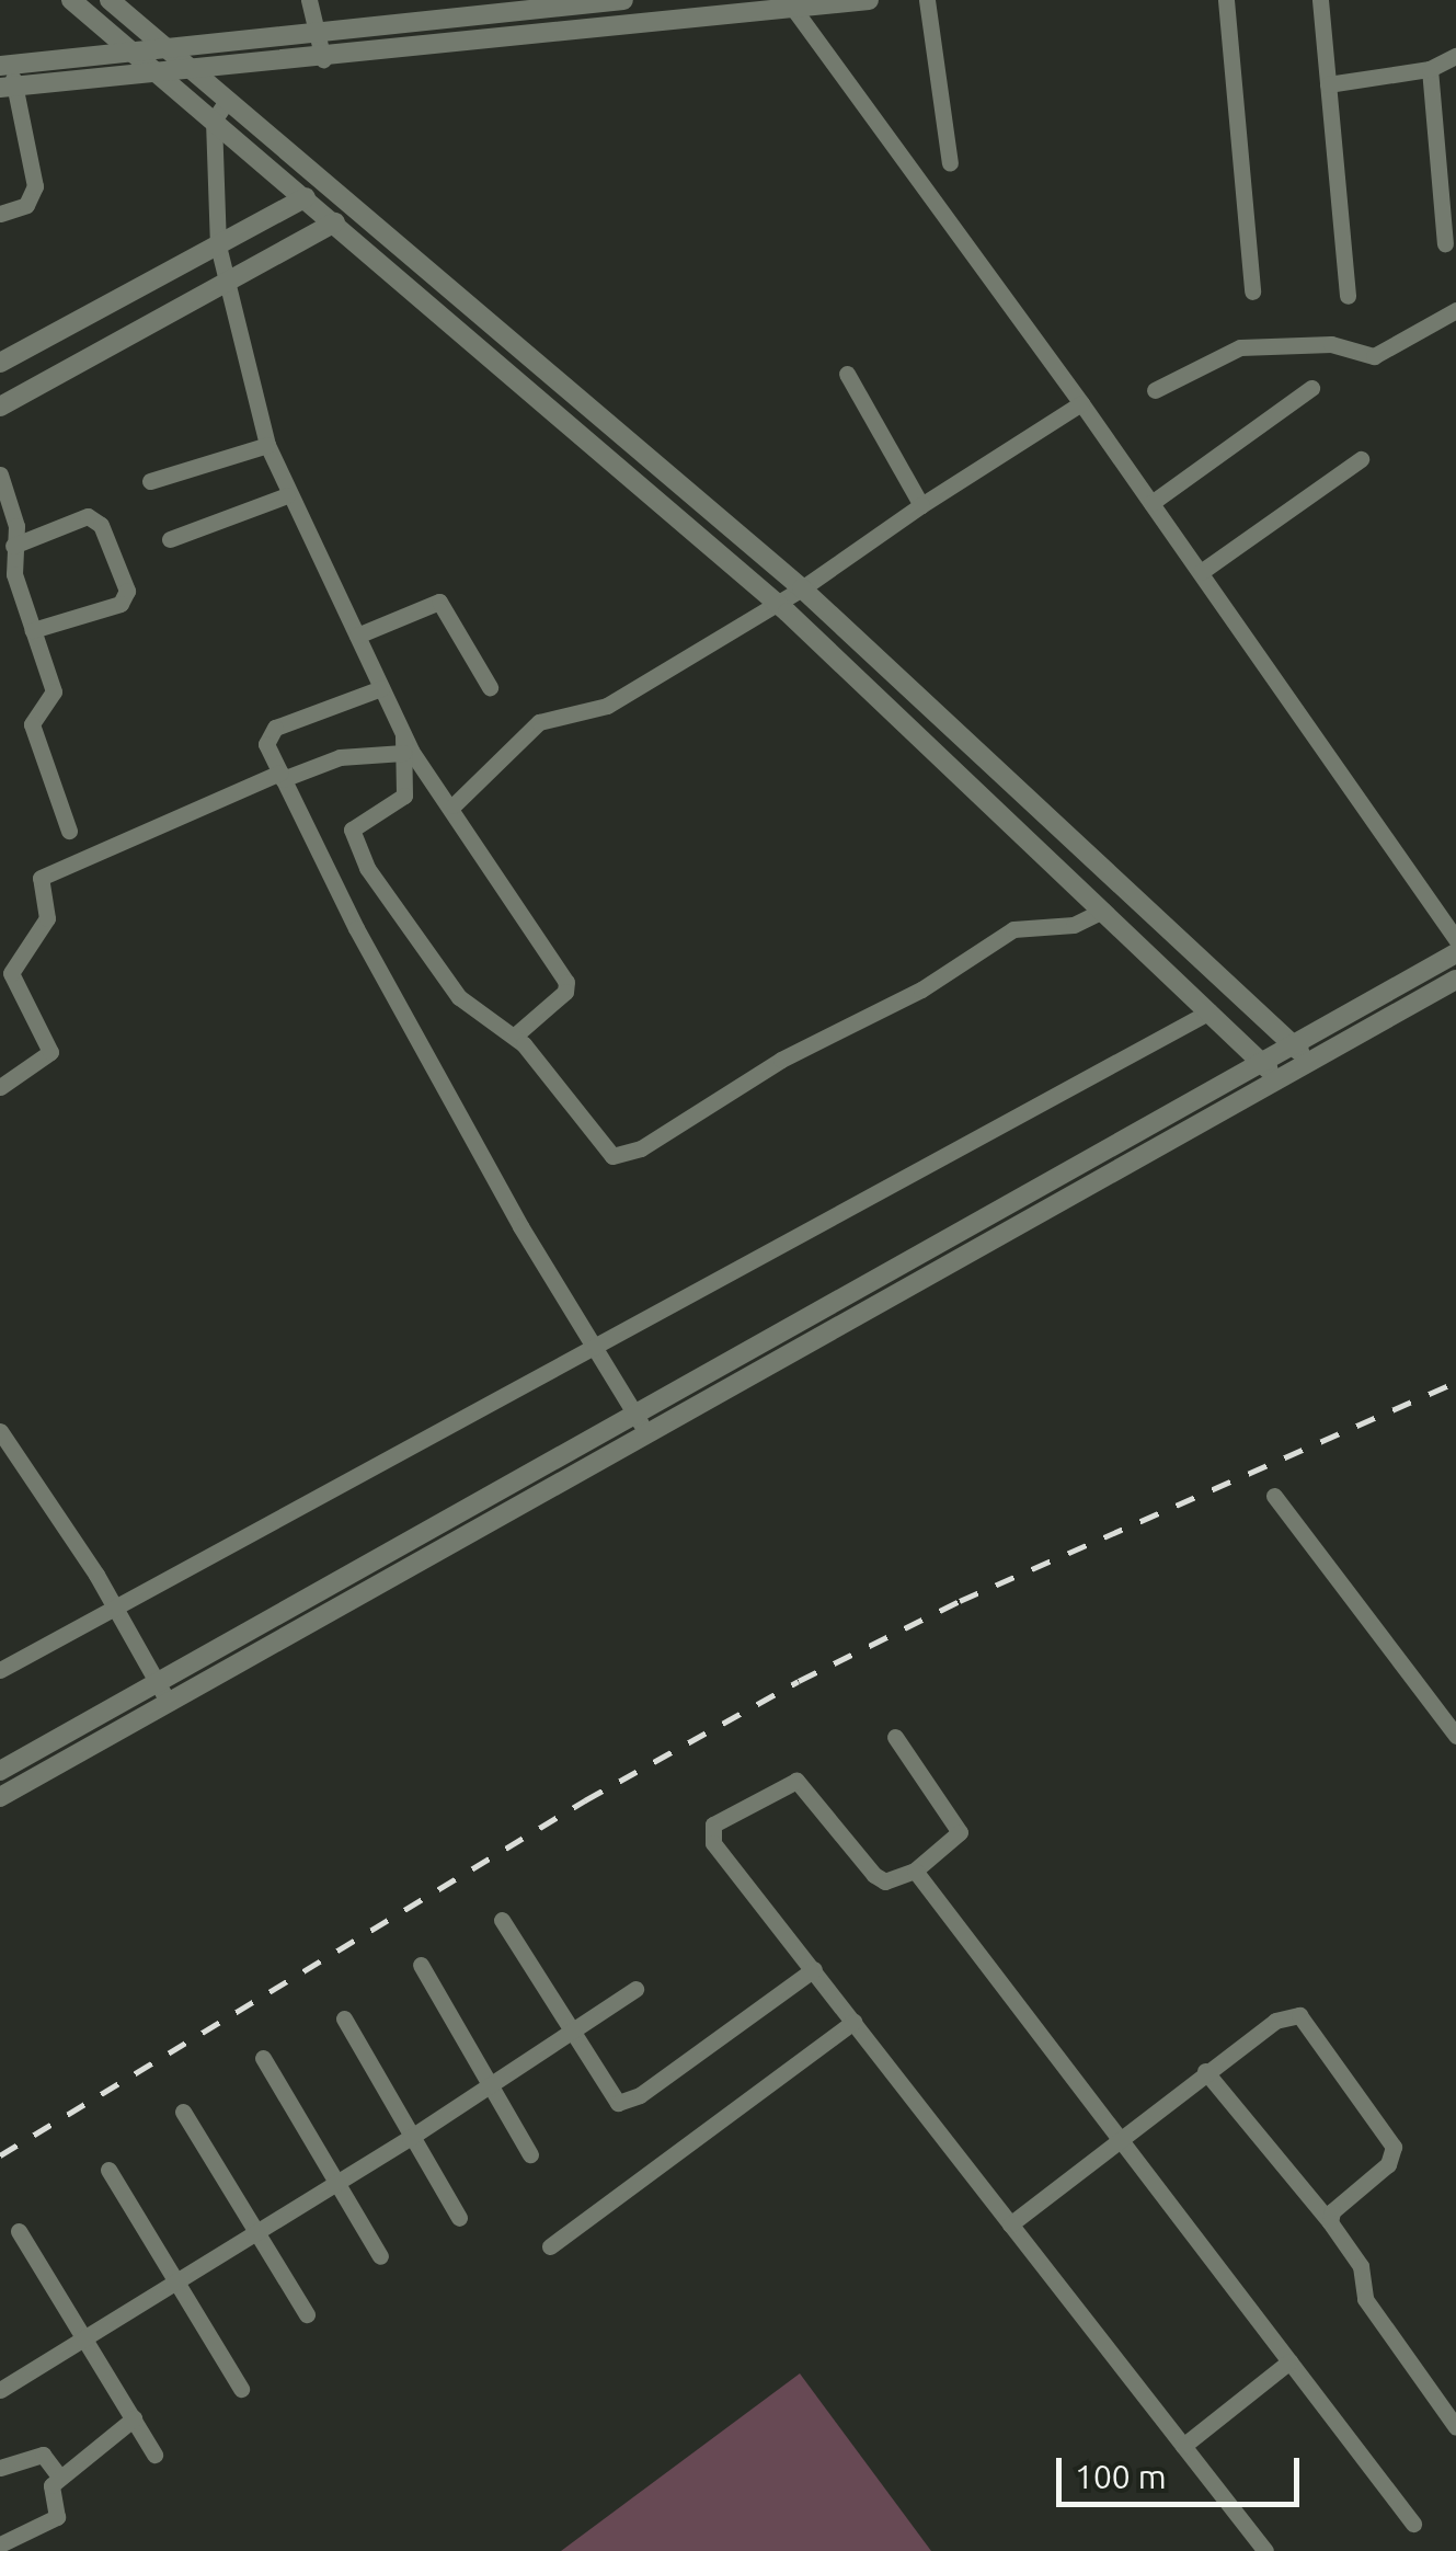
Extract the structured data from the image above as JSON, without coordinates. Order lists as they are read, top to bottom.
{
  "scale_bar": "100 m"
}
